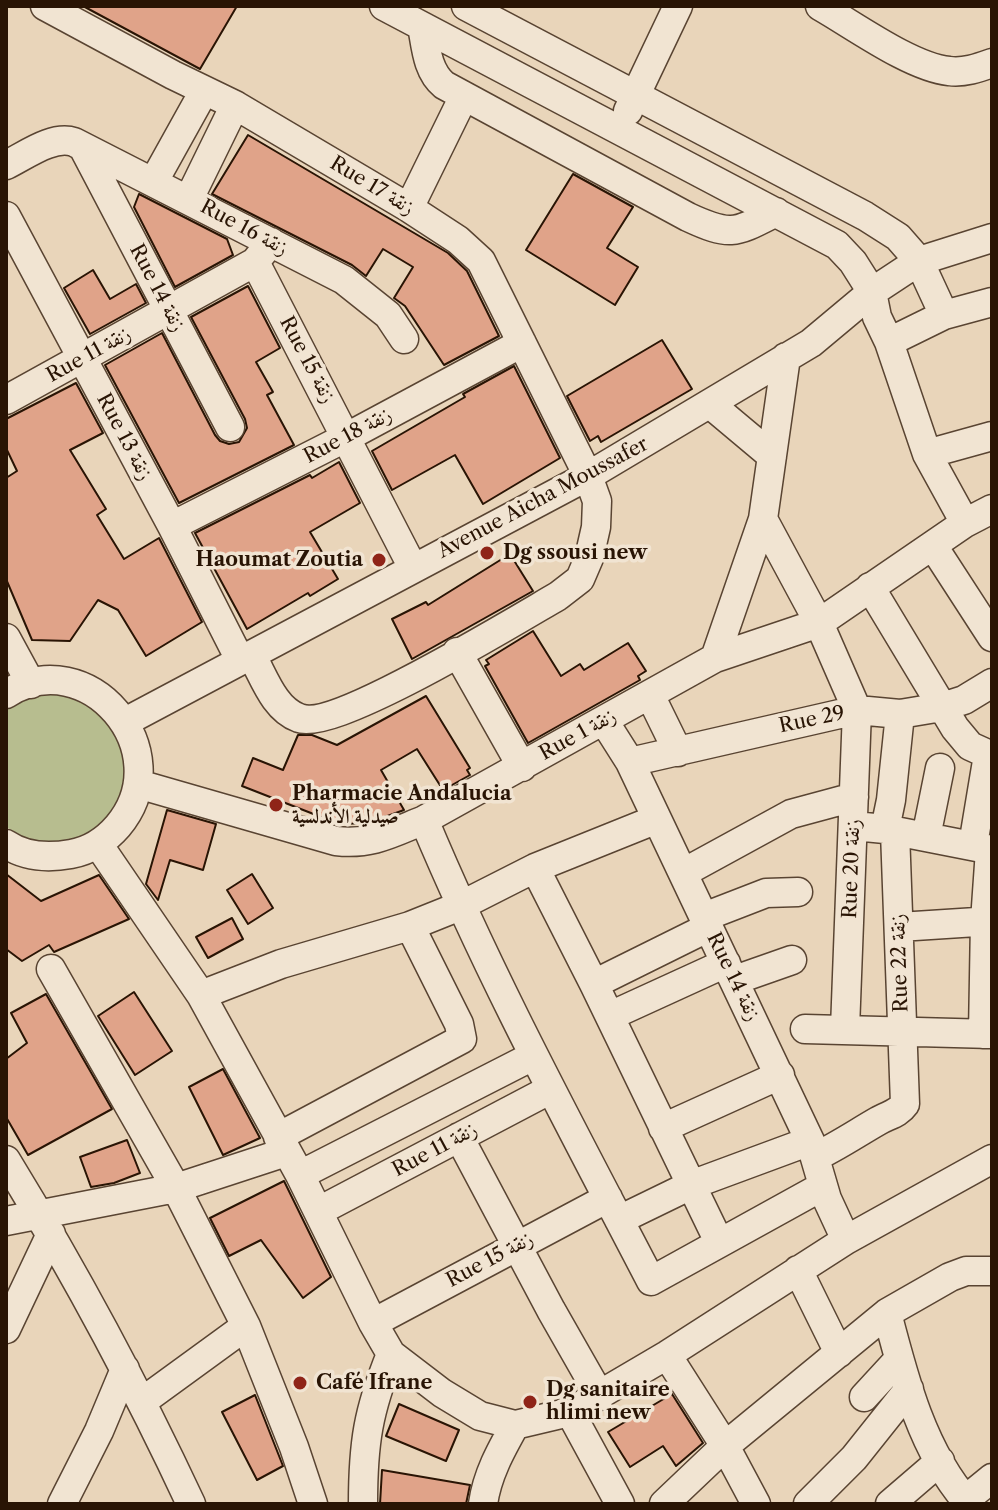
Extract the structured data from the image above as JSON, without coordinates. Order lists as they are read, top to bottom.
{
  "streets": {
    "street": [
      "Rue 17 زنقة",
      "Rue 16 زنقة",
      "Rue 14 زنقة",
      "Rue 11 زنقة",
      "Rue 15 زنقة",
      "Rue 18 زنقة",
      "Rue 13 زنقة",
      "Avenue Aicha Moussafer",
      "Rue 29",
      "Rue 1 زنقة",
      "Rue 20 زنقة",
      "Rue 22 زنقة"
    ]
  },
  "crossings": [
    ["Rue 17 زنقة", "Rue 18 زنقة"],
    ["Rue 17 زنقة", "Rue 13 زنقة"],
    ["Rue 17 زنقة", "Avenue Aicha Moussafer"],
    ["Rue 16 زنقة", "Rue 14 زنقة"],
    ["Rue 16 زنقة", "Rue 11 زنقة"],
    ["Rue 16 زنقة", "Rue 15 زنقة"],
    ["Rue 14 زنقة", "Rue 11 زنقة"],
    ["Rue 14 زنقة", "Rue 15 زنقة"],
    ["Rue 14 زنقة", "Rue 29"],
    ["Rue 14 زنقة", "Rue 1 زنقة"],
    ["Rue 11 زنقة", "Rue 15 زنقة"],
    ["Rue 11 زنقة", "Rue 13 زنقة"],
    ["Rue 15 زنقة", "Rue 18 زنقة"],
    ["Rue 15 زنقة", "Avenue Aicha Moussafer"],
    ["Rue 15 زنقة", "Rue 22 زنقة"],
    ["Rue 18 زنقة", "Rue 13 زنقة"],
    ["Rue 13 زنقة", "Avenue Aicha Moussafer"],
    ["Rue 29", "Rue 20 زنقة"],
    ["Rue 29", "Rue 22 زنقة"]
  ],
  "places": [
    "Dg ssousi new",
    "Haoumat Zoutia",
    "Pharmacie Andalucia صيدلية الأندلسية",
    "Café Ifrane",
    "Dg sanitaire hlimi new"
  ]
}
